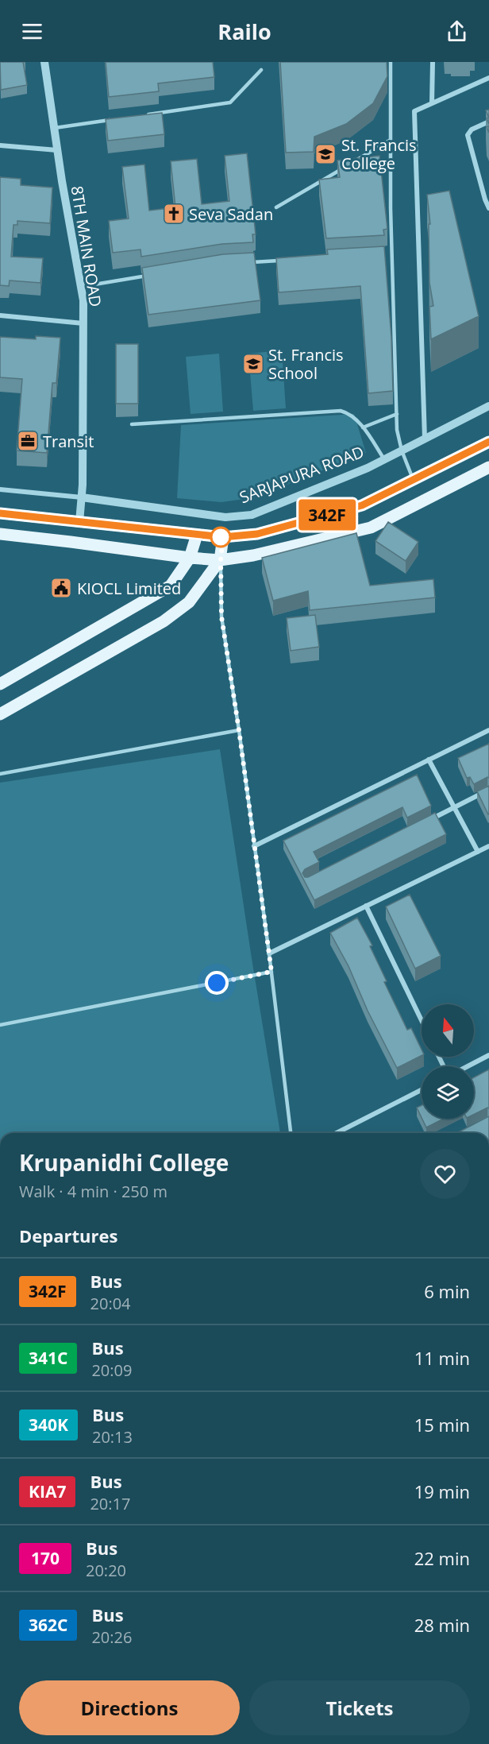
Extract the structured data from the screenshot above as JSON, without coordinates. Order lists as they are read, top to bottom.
{
  "streets": {
    "street": ["8TH MAIN ROAD", "SARJAPURA ROAD"]
  },
  "crossings": [
    ["8TH MAIN ROAD", "SARJAPURA ROAD"]
  ],
  "places": {
    "school or university": ["St. Francis College", "St. Francis School"],
    "church": ["Seva Sadan"],
    "office": ["Transit"],
    "public building": ["KIOCL Limited"]
  },
  "lines": ["bus line 342F"],
  "north": "top",
  "page": {
    "header": "Railo",
    "on_map": "342F",
    "heading": [
      ["Krupanidhi College", "Walk · 4 min · 250 m"],
      "Departures"
    ],
    "list": [
      {
        "mark": "342F",
        "name": "Bus",
        "note": "20:04",
        "value": "6 min"
      },
      {
        "mark": "341C",
        "name": "Bus",
        "note": "20:09",
        "value": "11 min"
      },
      {
        "mark": "340K",
        "name": "Bus",
        "note": "20:13",
        "value": "15 min"
      },
      {
        "mark": "KIA7",
        "name": "Bus",
        "note": "20:17",
        "value": "19 min"
      },
      {
        "mark": "170",
        "name": "Bus",
        "note": "20:20",
        "value": "22 min"
      },
      {
        "mark": "362C",
        "name": "Bus",
        "note": "20:26",
        "value": "28 min"
      }
    ],
    "buttons": ["Directions", "Tickets"]
  }
}
